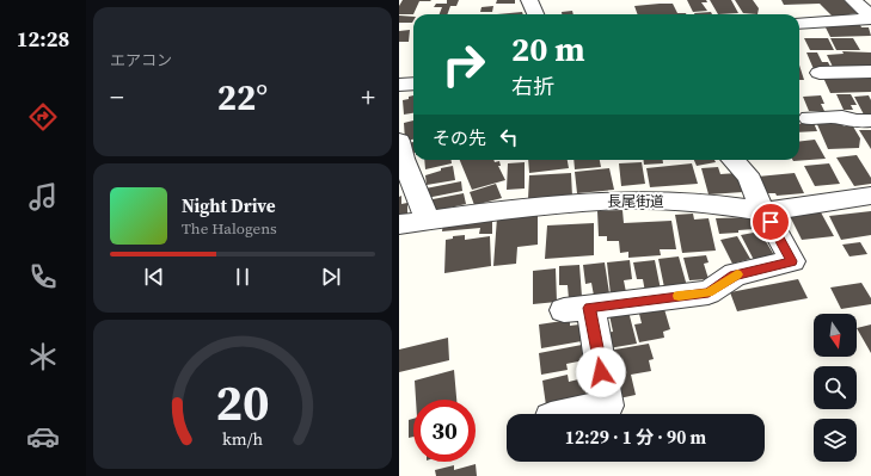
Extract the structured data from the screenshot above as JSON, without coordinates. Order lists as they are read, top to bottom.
{
  "streets": {
    "street": ["長尾街道"]
  },
  "north": "bottom",
  "page": {
    "tabs": "12:28",
    "tile": "エアコン",
    "turn": ["20 m", "右折"],
    "heat": ["−", "22°", "+"],
    "then": "その先",
    "song": ["Night Drive", "The Halogens"],
    "limit": "30",
    "trip": "12:29 · 1 分 · 90 m",
    "gauge": ["20", "km/h"]
  }
}
